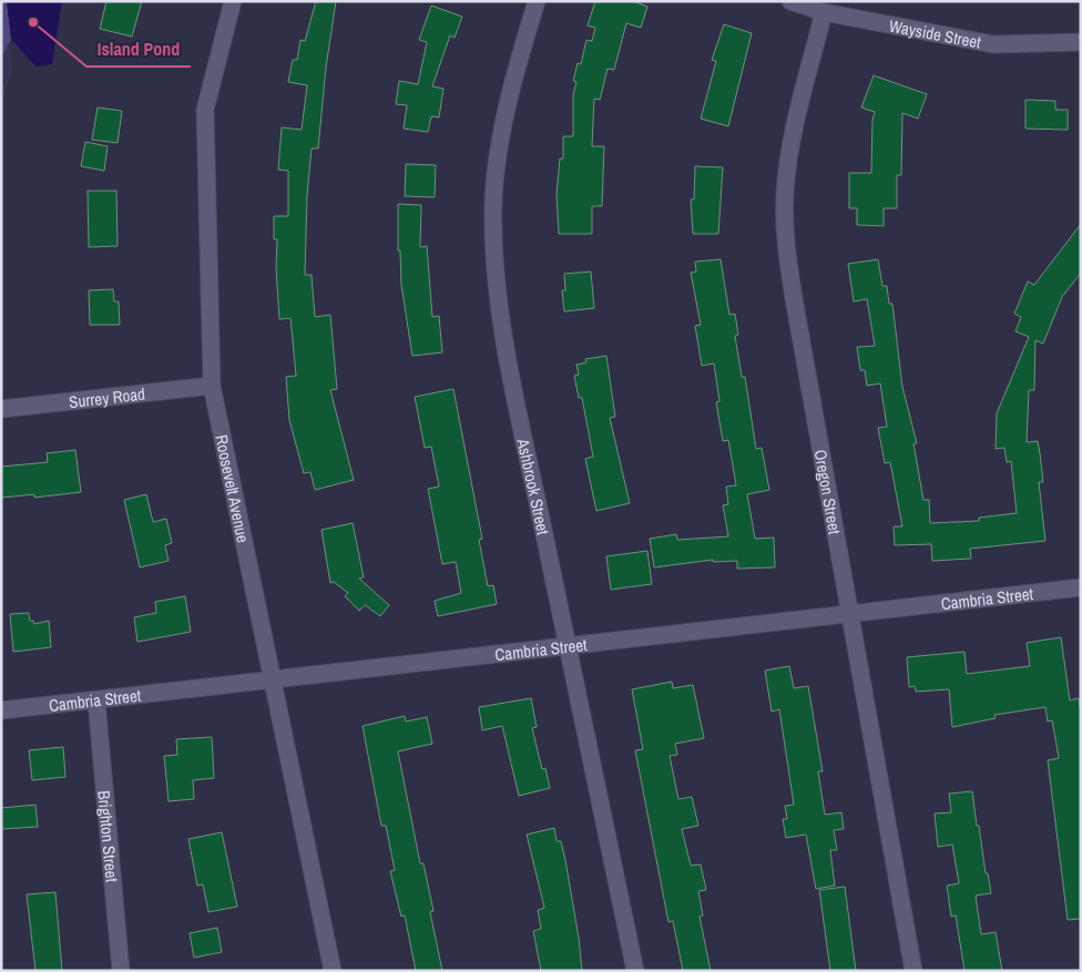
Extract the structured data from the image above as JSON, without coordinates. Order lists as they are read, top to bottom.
{
  "streets": {
    "street": [
      "Wayside Street",
      "Surrey Road",
      "Ashbrook Street",
      "Roosevelt Avenue",
      "Oregon Street",
      "Cambria Street",
      "Brighton Street"
    ]
  },
  "crossings": [
    ["Wayside Street", "Oregon Street"],
    ["Surrey Road", "Roosevelt Avenue"],
    ["Ashbrook Street", "Cambria Street"],
    ["Roosevelt Avenue", "Cambria Street"],
    ["Oregon Street", "Cambria Street"],
    ["Cambria Street", "Brighton Street"]
  ],
  "places": ["Island Pond"]
}
